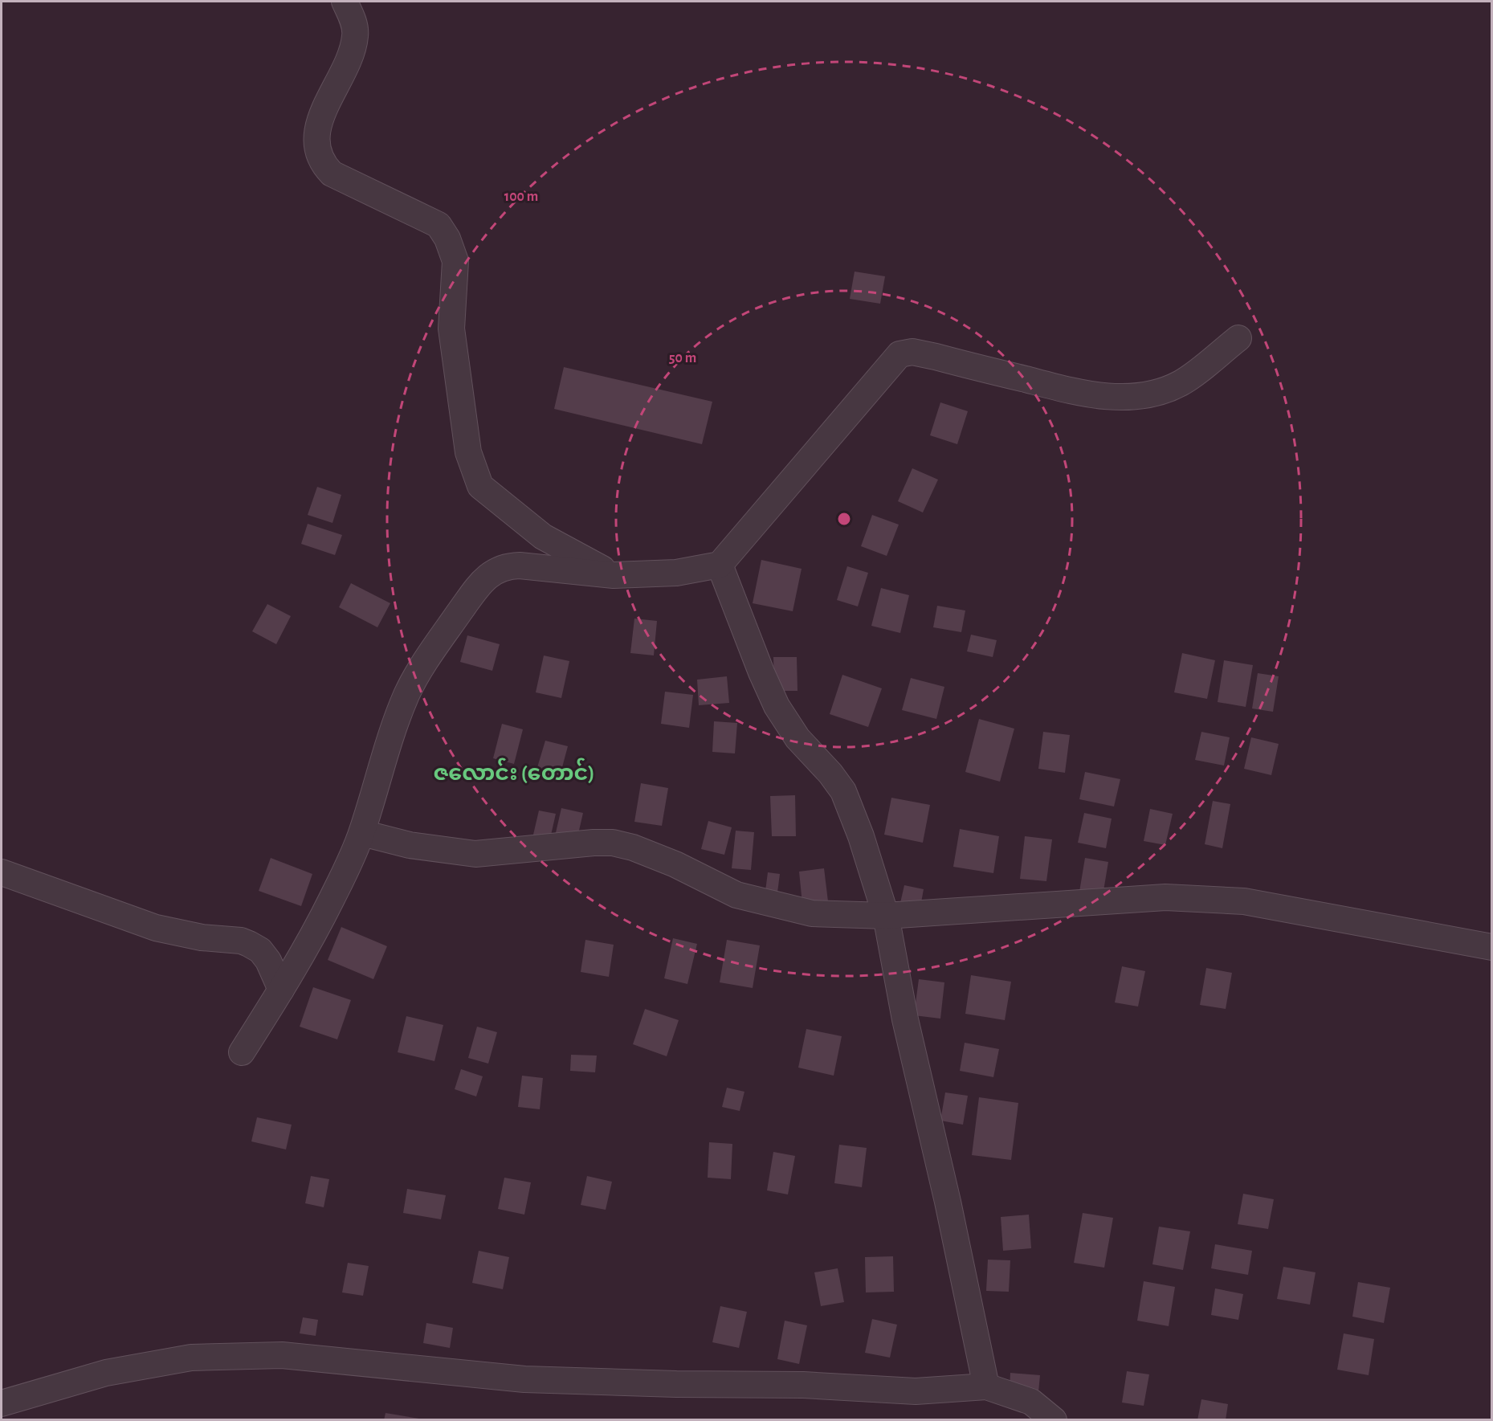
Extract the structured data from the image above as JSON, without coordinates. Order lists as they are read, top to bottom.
{
  "districts": ["ဇလောင်း (တောင်)"],
  "rings": ["100 m", "50 m"]
}
